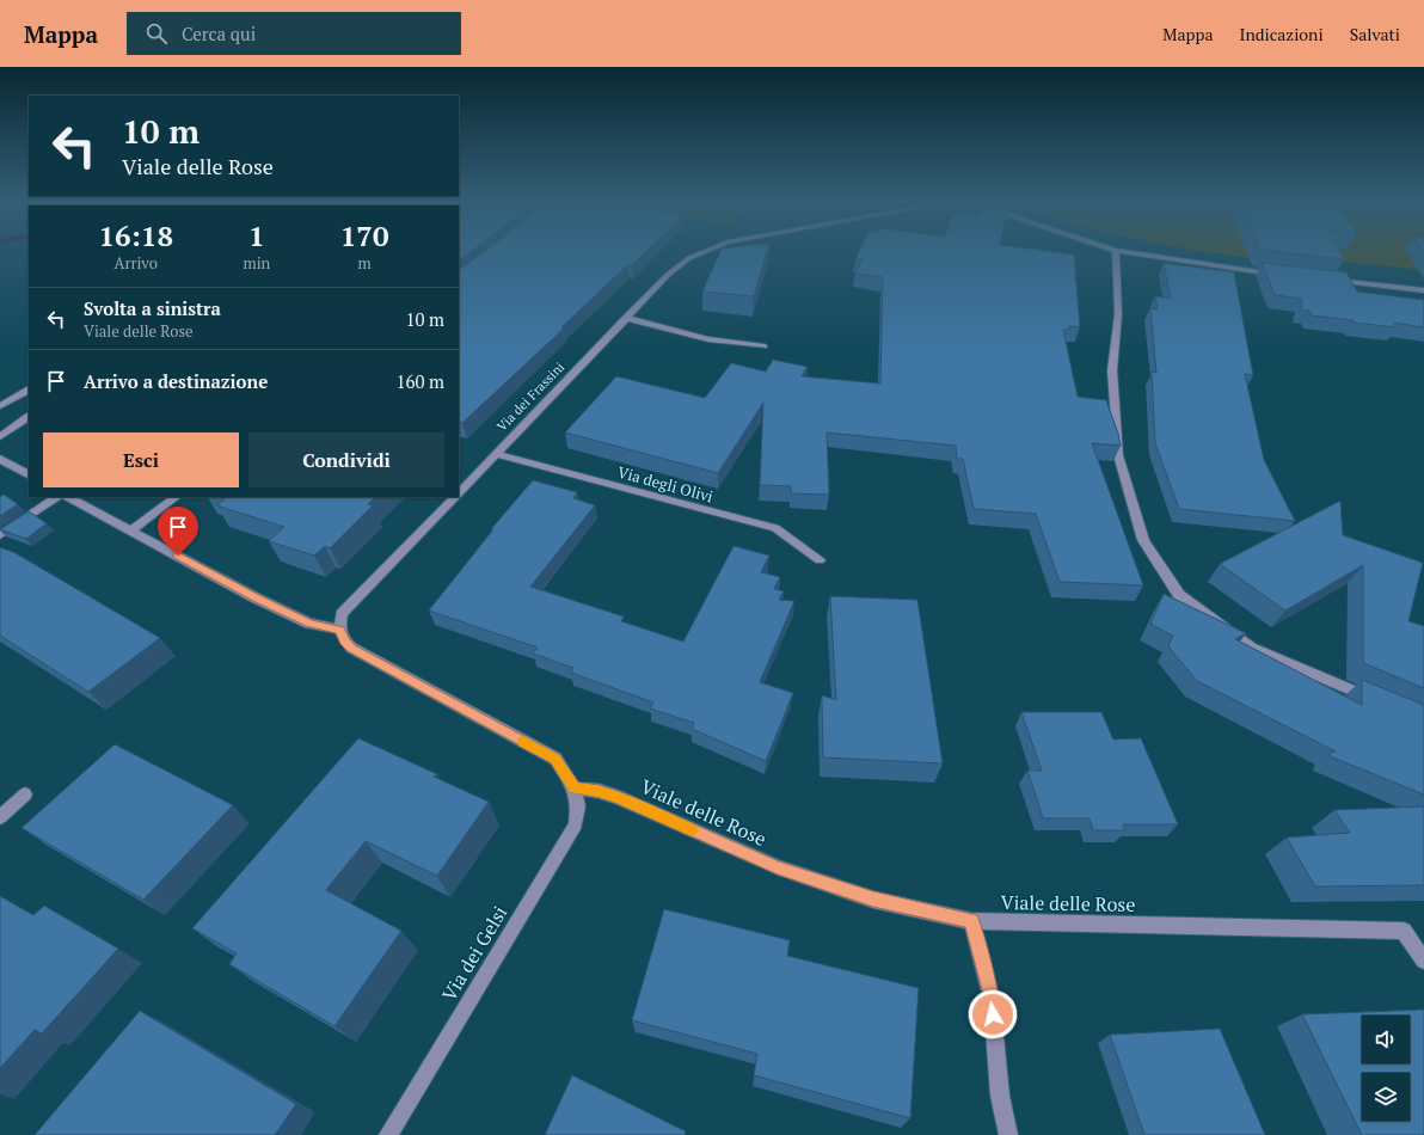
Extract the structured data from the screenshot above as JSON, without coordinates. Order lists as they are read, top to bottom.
{
  "streets": {
    "street": [
      "Via dei Frassini",
      "Via degli Olivi",
      "Viale delle Rose",
      "Via dei Gelsi"
    ]
  },
  "crossings": [
    ["Via dei Frassini", "Via degli Olivi"],
    ["Viale delle Rose", "Via dei Gelsi"]
  ],
  "page": {
    "header": "Mappa",
    "search": "Cerca qui",
    "nav": ["Mappa", "Indicazioni", "Salvati"],
    "turn": ["10 m", "Viale delle Rose"],
    "eta": [
      "16:18",
      "Arrivo",
      "1",
      "min",
      "170",
      "m"
    ],
    "list": [
      {
        "name": "Svolta a sinistra",
        "note": "Viale delle Rose",
        "value": "10 m"
      },
      {
        "name": "Arrivo a destinazione",
        "value": "160 m"
      }
    ],
    "buttons": ["Esci", "Condividi"]
  }
}
